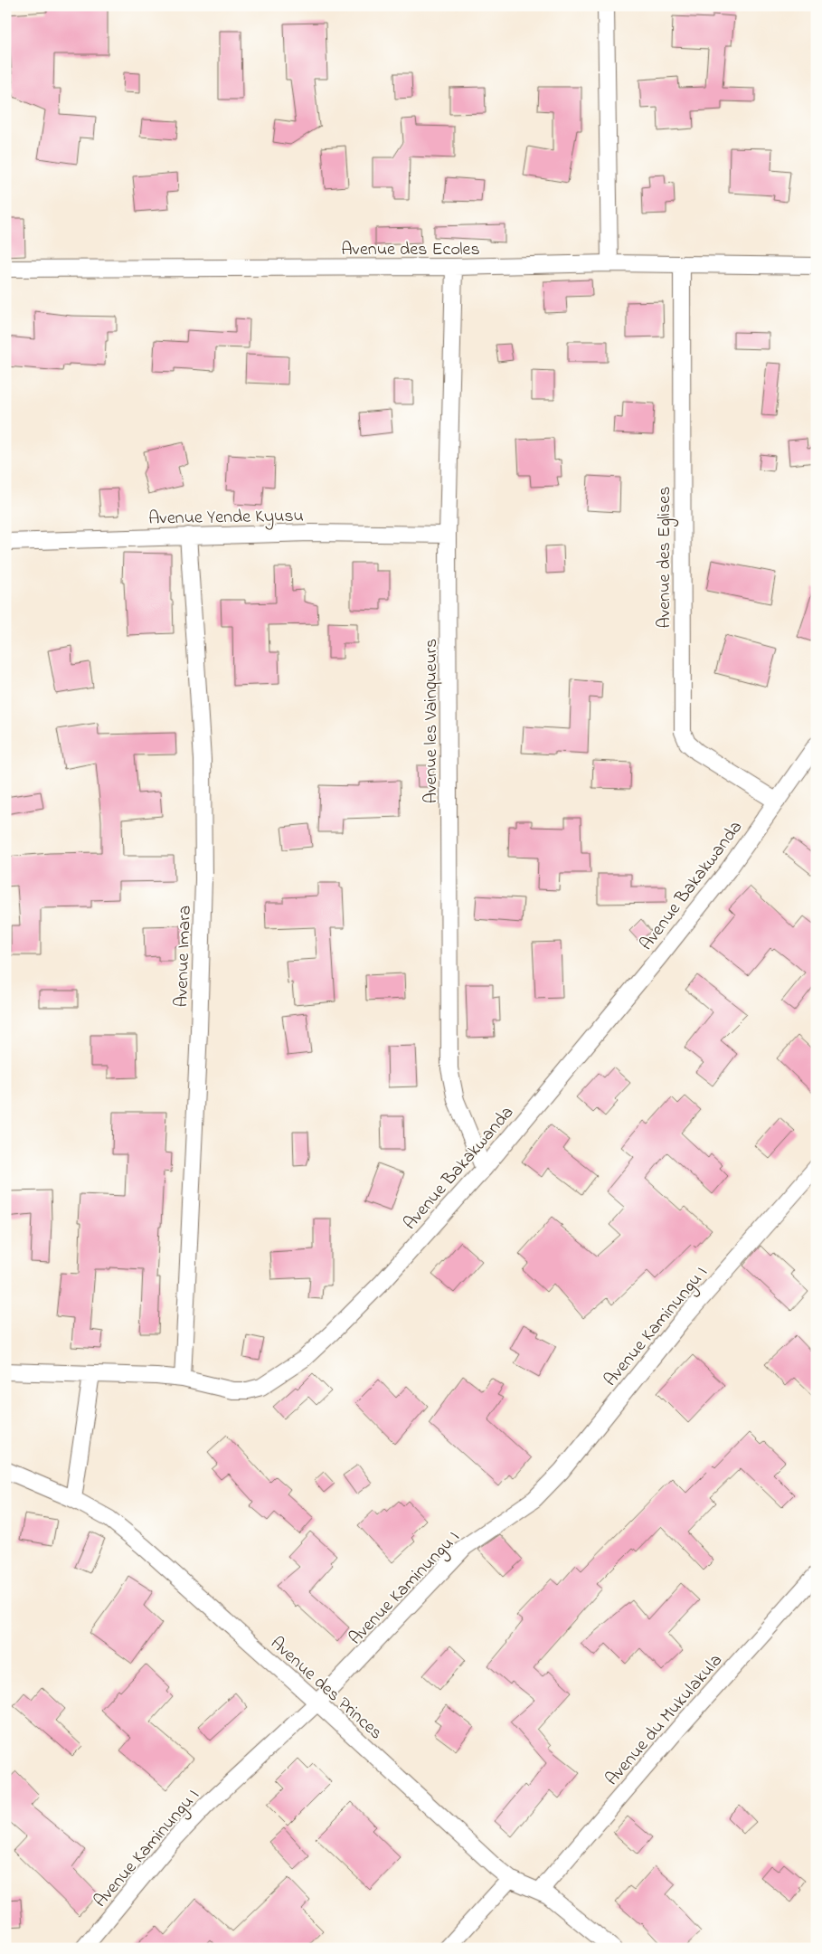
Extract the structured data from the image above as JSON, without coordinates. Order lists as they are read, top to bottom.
{
  "streets": {
    "street": [
      "Avenue des Ecoles",
      "Avenue Yende Kyusu",
      "Avenue des Eglises",
      "Avenue les Vainqueurs",
      "Avenue Bakakwanda",
      "Avenue Imara",
      "Avenue Kaminungu I",
      "Avenue des Princes",
      "Avenue du Mukulakula"
    ]
  },
  "crossings": [
    ["Avenue des Ecoles", "Avenue des Eglises"],
    ["Avenue des Ecoles", "Avenue les Vainqueurs"],
    ["Avenue Yende Kyusu", "Avenue les Vainqueurs"],
    ["Avenue Yende Kyusu", "Avenue Imara"],
    ["Avenue des Eglises", "Avenue Bakakwanda"],
    ["Avenue les Vainqueurs", "Avenue Bakakwanda"],
    ["Avenue Bakakwanda", "Avenue Imara"],
    ["Avenue Kaminungu I", "Avenue des Princes"],
    ["Avenue des Princes", "Avenue du Mukulakula"]
  ]
}
